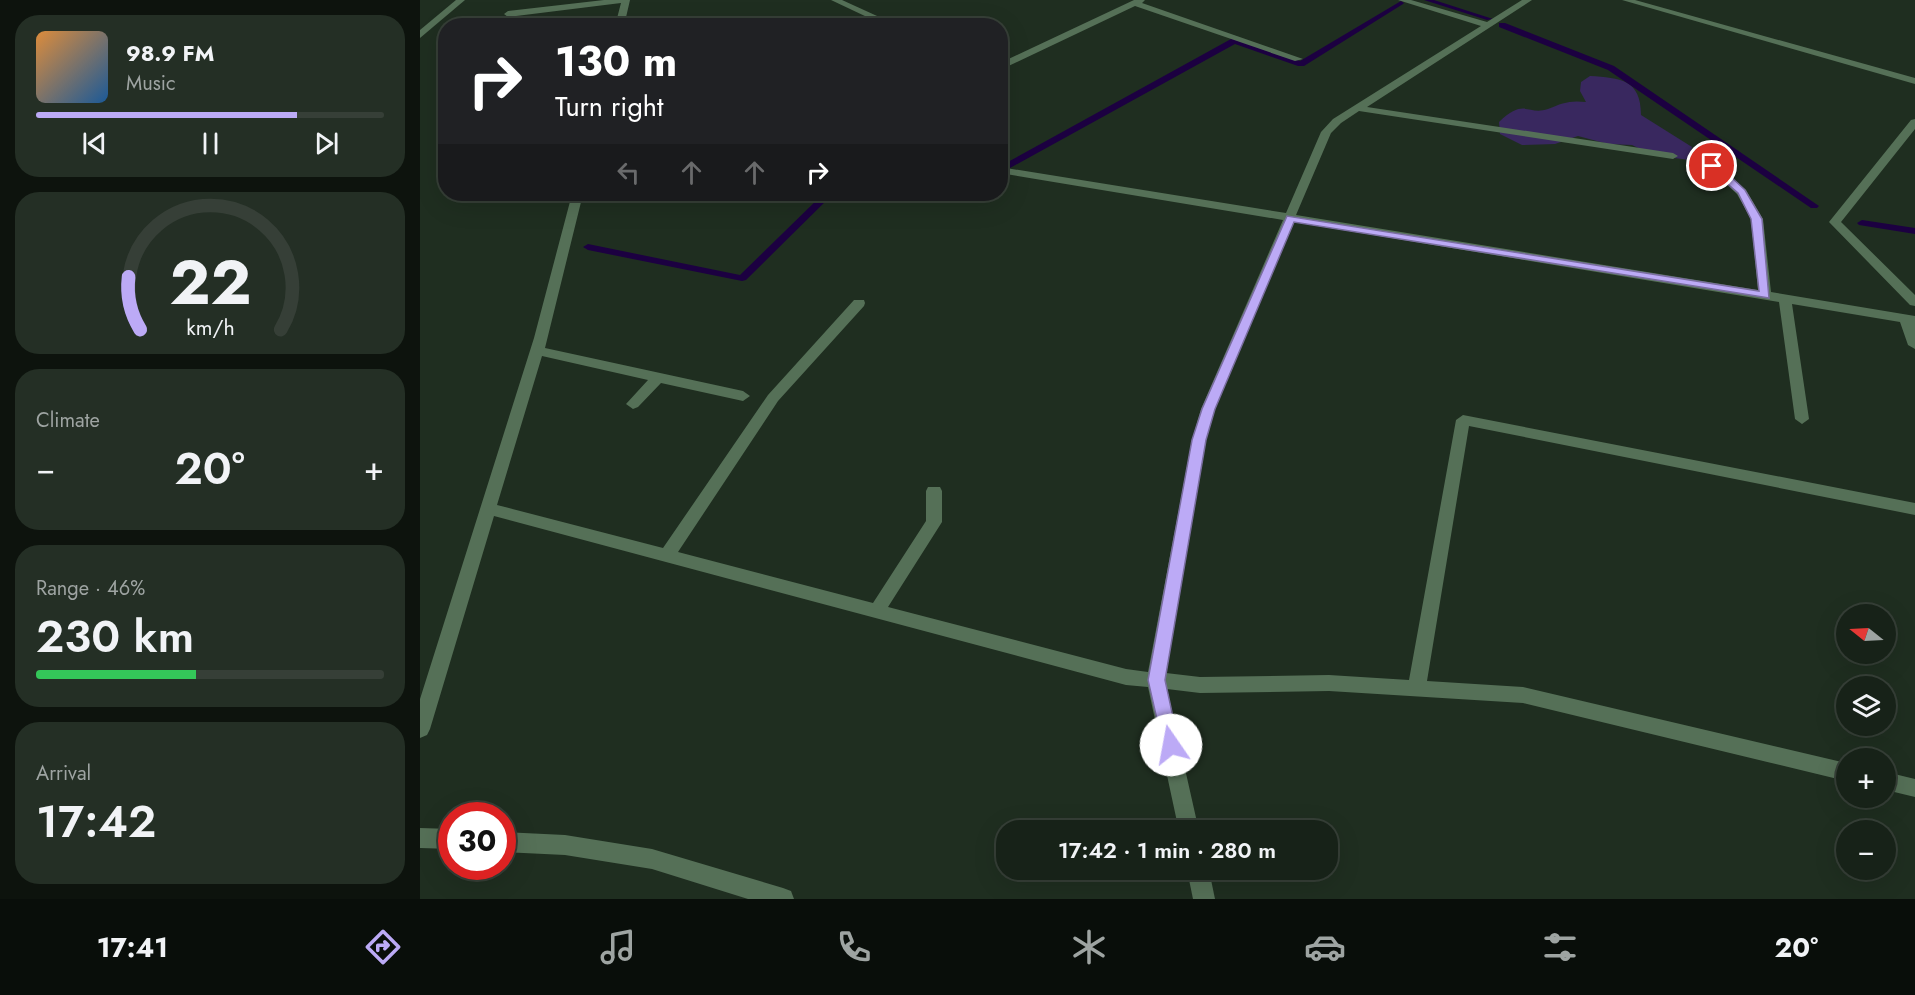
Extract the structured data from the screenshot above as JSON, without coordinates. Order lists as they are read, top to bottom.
{
  "north": "left",
  "page": {
    "turn": ["130 m", "Turn right"],
    "song": ["98.9 FM", "Music"],
    "tile": [
      "Climate",
      ["Range · 46%", "230 km"],
      ["Arrival", "17:42"]
    ],
    "heat": ["−", "20°", "+"],
    "map_buttons": ["+", "−"],
    "limit": "30",
    "trip": "17:42 · 1 min · 280 m",
    "tabs": ["17:41", "20°"],
    "gauge": ["22", "km/h"]
  }
}
